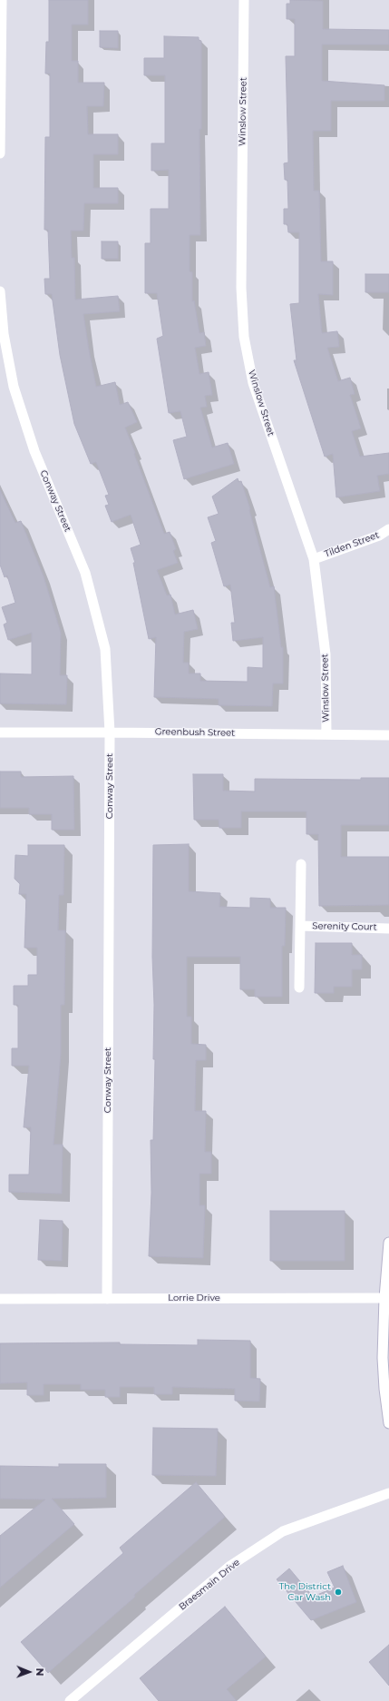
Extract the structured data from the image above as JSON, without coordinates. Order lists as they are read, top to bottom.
{
  "streets": {
    "street": [
      "Winslow Street",
      "Conway Street",
      "Tilden Street",
      "Greenbush Street",
      "Serenity Court",
      "Lorrie Drive",
      "Braesmain Drive"
    ]
  },
  "crossings": [
    ["Winslow Street", "Tilden Street"],
    ["Winslow Street", "Greenbush Street"],
    ["Conway Street", "Greenbush Street"],
    ["Conway Street", "Lorrie Drive"]
  ],
  "places": ["The District Car Wash"],
  "north": "right"
}
